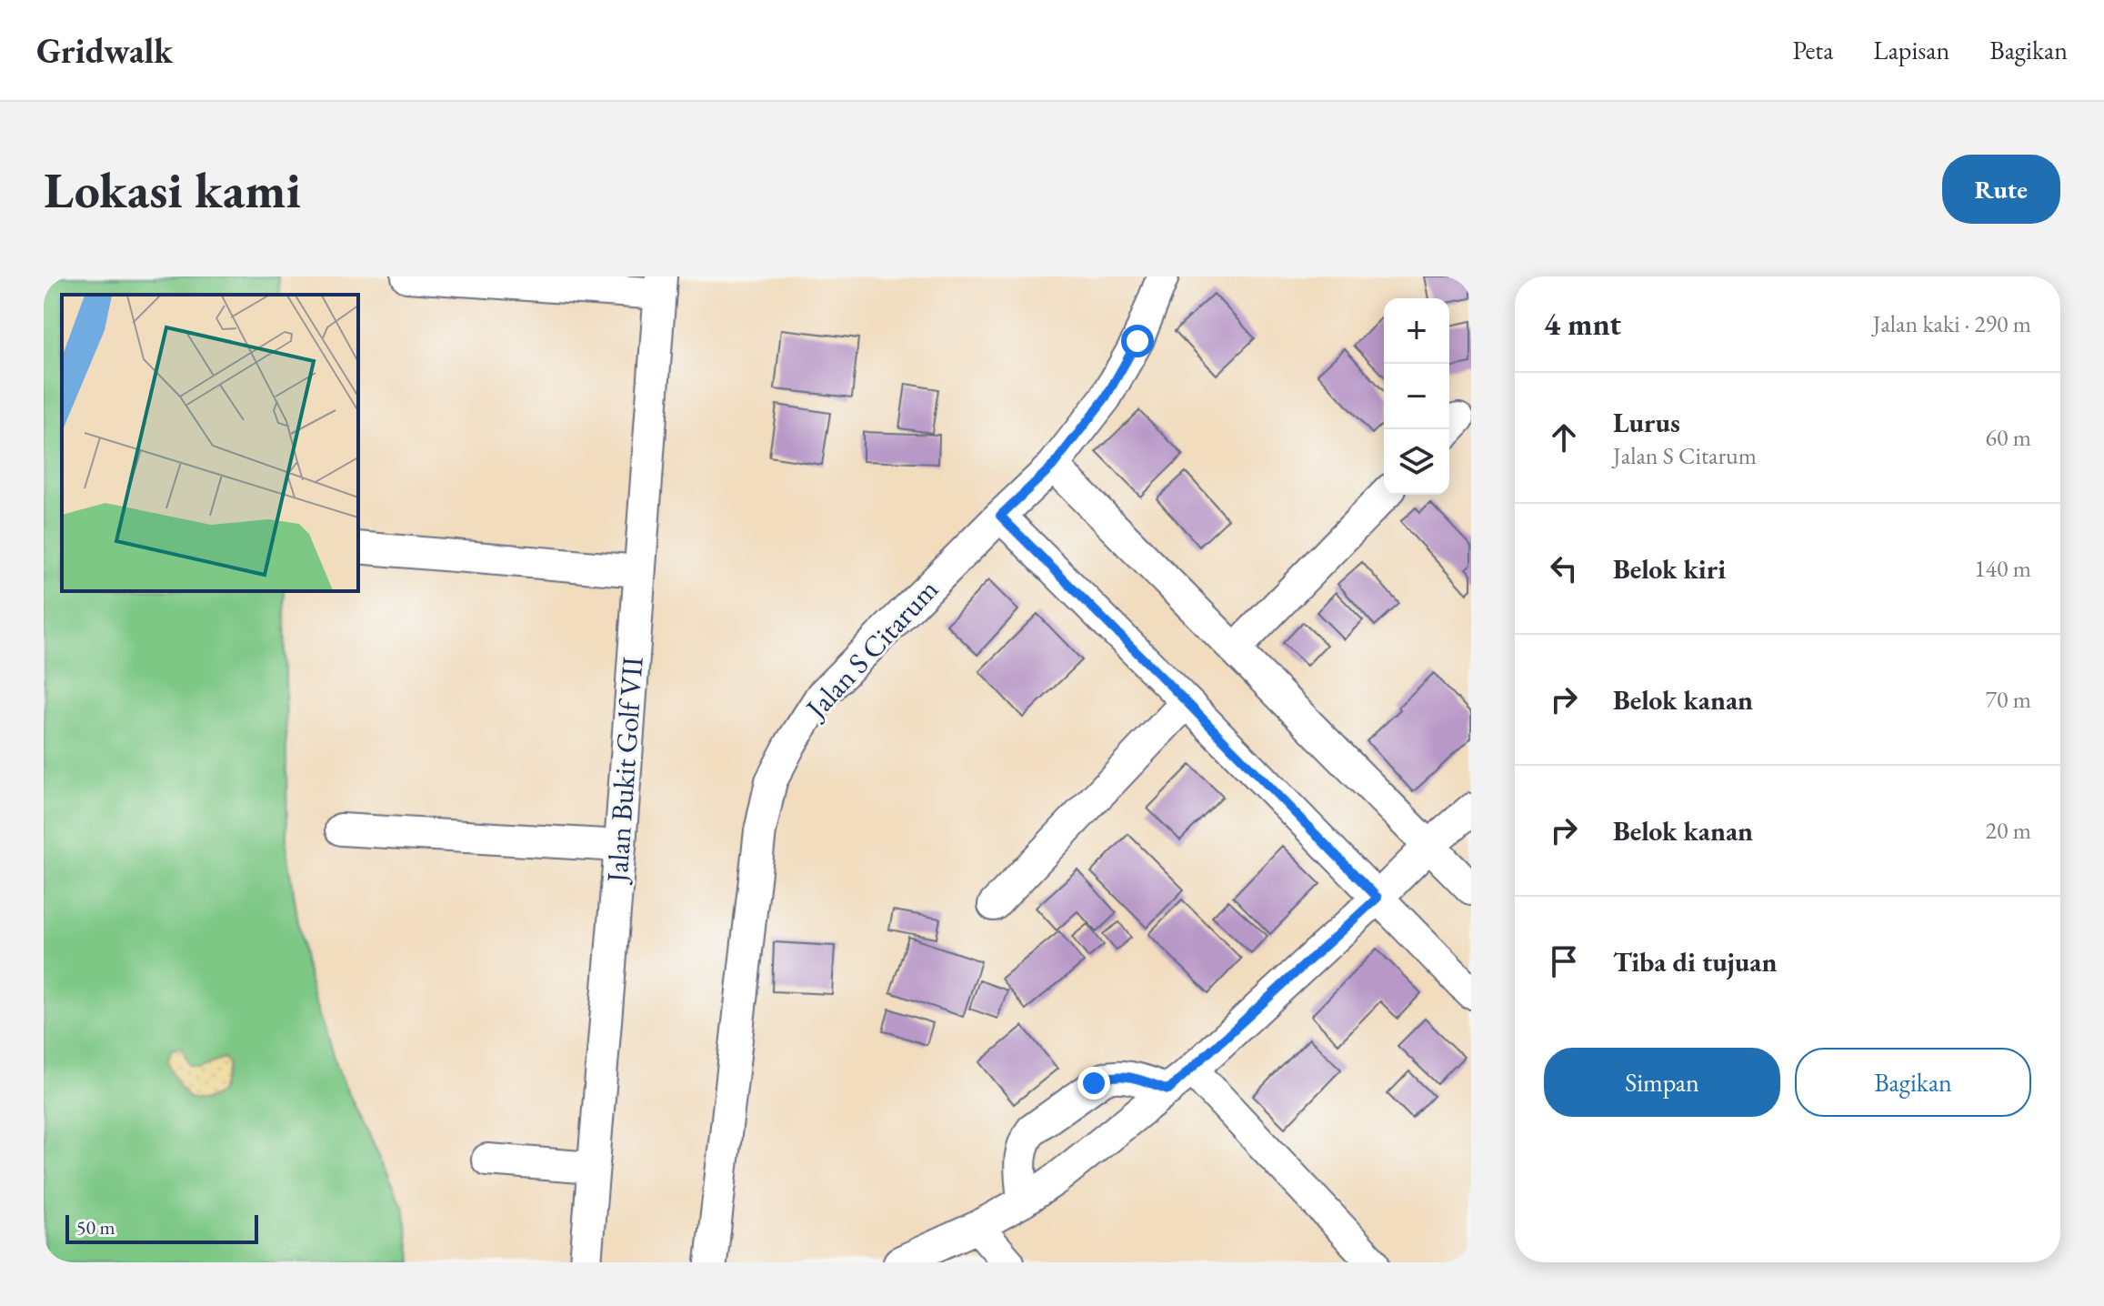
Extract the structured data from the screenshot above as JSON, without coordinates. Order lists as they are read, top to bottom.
{
  "streets": {
    "street": ["Jalan S Citarum", "Jalan Bukit Golf VII"]
  },
  "scale_bar": "50 m",
  "page": {
    "header": "Gridwalk",
    "nav": ["Peta", "Lapisan", "Bagikan"],
    "buttons": [
      "Rute",
      ["Simpan", "Bagikan"]
    ],
    "title": "Lokasi kami",
    "heading": ["4 mnt", "Jalan kaki · 290 m"],
    "map_buttons": ["+", "−"],
    "list": [
      ["Lurus", "Jalan S Citarum", "60 m"],
      ["Belok kiri", "140 m"],
      ["Belok kanan", "70 m"],
      ["Belok kanan", "20 m"],
      "Tiba di tujuan"
    ],
    "scale": "50 m"
  }
}
